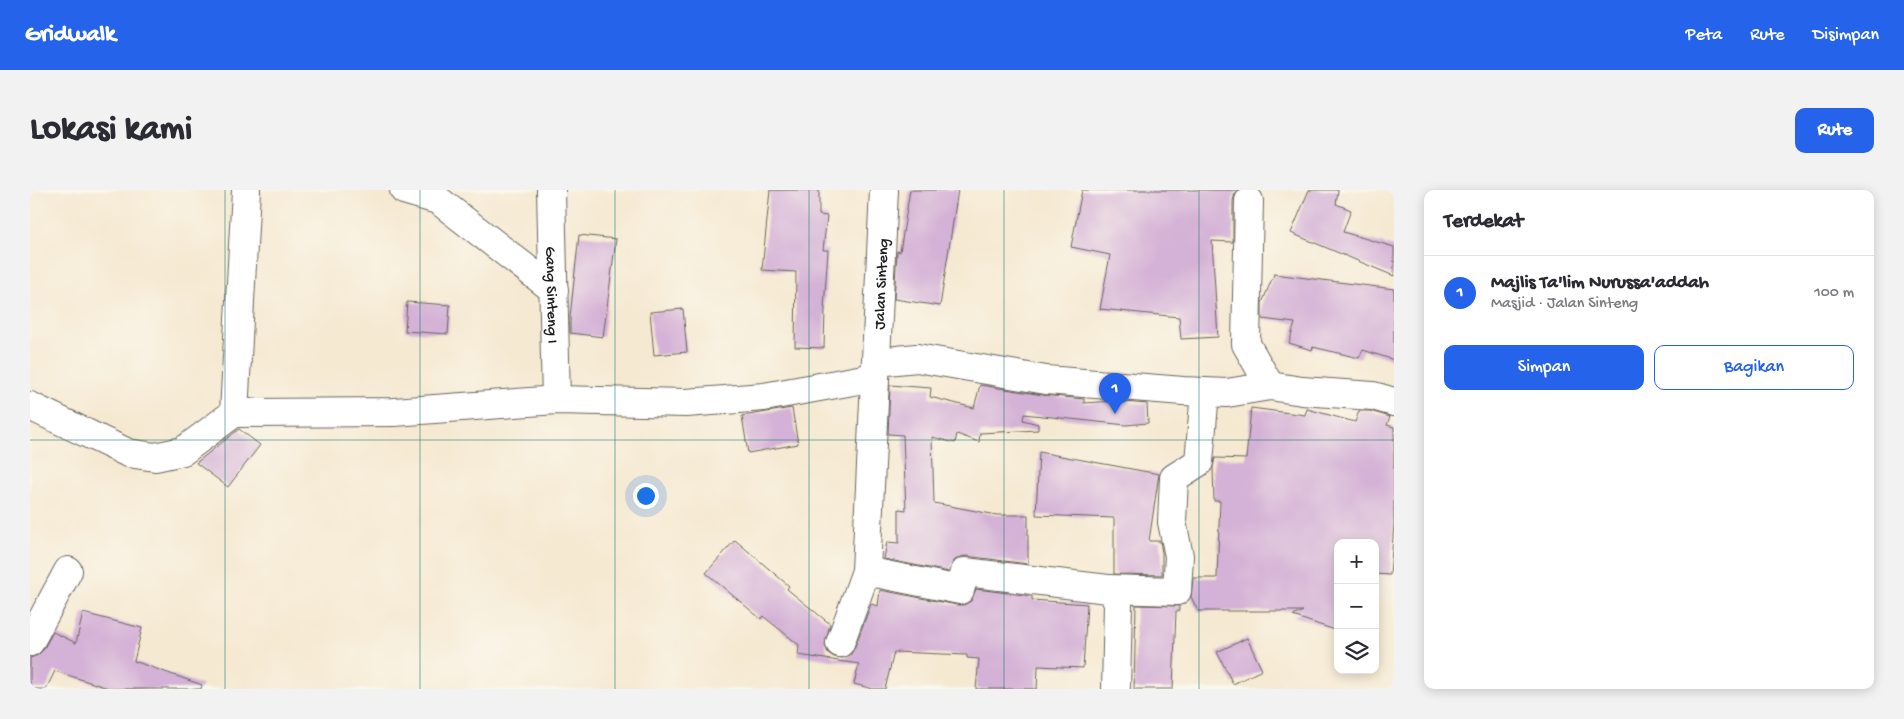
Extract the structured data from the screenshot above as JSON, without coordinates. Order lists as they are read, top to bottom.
{
  "streets": {
    "street": ["Jalan Sinteng", "Gang Sinteng I"]
  },
  "page": {
    "header": "Gridwalk",
    "nav": ["Peta", "Rute", "Disimpan"],
    "buttons": [
      "Rute",
      ["Simpan", "Bagikan"]
    ],
    "title": "Lokasi kami",
    "heading": "Terdekat",
    "list": [
      {
        "mark": "1",
        "name": "Majlis Ta'lim Nurussa'addah",
        "note": "Masjid · Jalan Sinteng",
        "value": "100 m"
      }
    ],
    "pins": "1",
    "map_buttons": ["+", "−"]
  }
}
